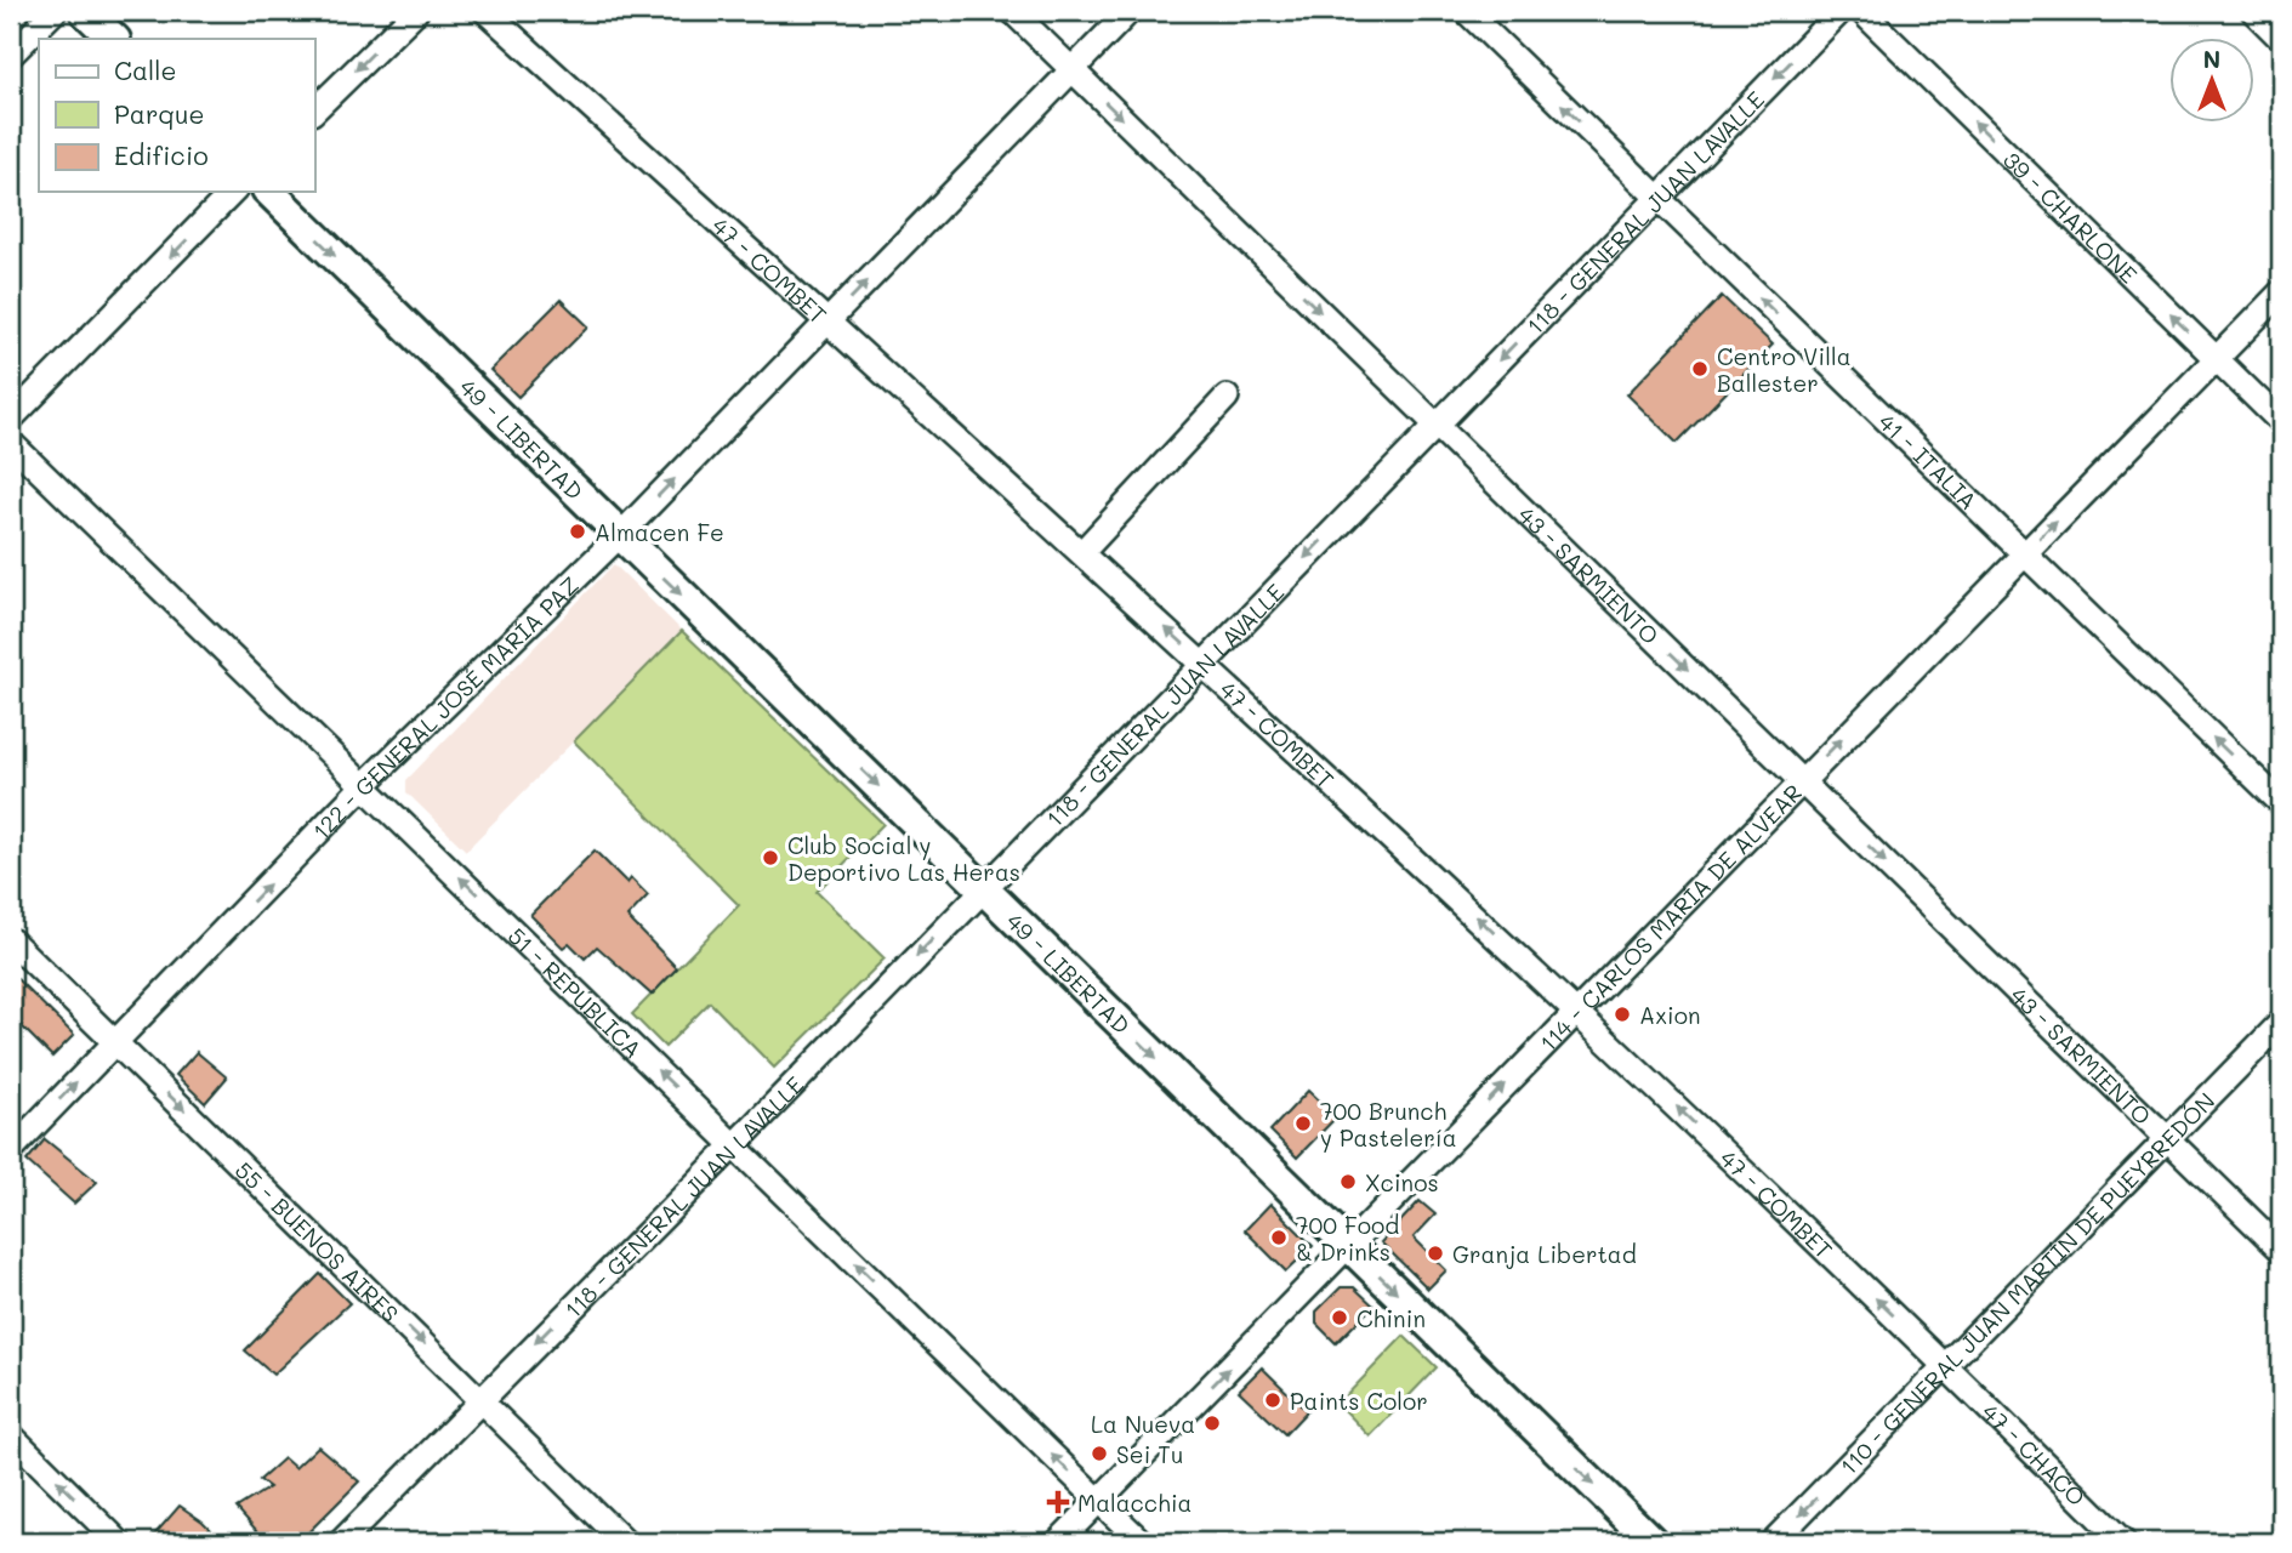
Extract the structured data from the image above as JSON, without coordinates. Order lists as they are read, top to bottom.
{
  "streets": {
    "street": [
      "118 - GENERAL JUAN LAVALLE",
      "39 - CHARLONE",
      "47 - COMBET",
      "49 - LIBERTAD",
      "41 - ITALIA",
      "43 - SARMIENTO",
      "122 - GENERAL JOSÉ MARÍA PAZ",
      "114 - CARLOS MARÍA DE ALVEAR",
      "51 - REPÚBLICA",
      "55 - BUENOS AIRES",
      "110 - GENERAL JUAN MARTÍN DE PUEYRREDÓN",
      "47 - CHACO"
    ]
  },
  "crossings": [
    ["118 - GENERAL JUAN LAVALLE", "47 - COMBET"],
    ["118 - GENERAL JUAN LAVALLE", "49 - LIBERTAD"],
    ["118 - GENERAL JUAN LAVALLE", "41 - ITALIA"],
    ["118 - GENERAL JUAN LAVALLE", "43 - SARMIENTO"],
    ["118 - GENERAL JUAN LAVALLE", "51 - REPÚBLICA"],
    ["118 - GENERAL JUAN LAVALLE", "55 - BUENOS AIRES"],
    ["39 - CHARLONE", "114 - CARLOS MARÍA DE ALVEAR"],
    ["47 - COMBET", "122 - GENERAL JOSÉ MARÍA PAZ"],
    ["47 - COMBET", "114 - CARLOS MARÍA DE ALVEAR"],
    ["47 - COMBET", "110 - GENERAL JUAN MARTÍN DE PUEYRREDÓN"],
    ["47 - COMBET", "47 - CHACO"],
    ["49 - LIBERTAD", "122 - GENERAL JOSÉ MARÍA PAZ"],
    ["49 - LIBERTAD", "114 - CARLOS MARÍA DE ALVEAR"],
    ["41 - ITALIA", "114 - CARLOS MARÍA DE ALVEAR"],
    ["43 - SARMIENTO", "122 - GENERAL JOSÉ MARÍA PAZ"],
    ["43 - SARMIENTO", "114 - CARLOS MARÍA DE ALVEAR"],
    ["43 - SARMIENTO", "110 - GENERAL JUAN MARTÍN DE PUEYRREDÓN"],
    ["122 - GENERAL JOSÉ MARÍA PAZ", "51 - REPÚBLICA"],
    ["122 - GENERAL JOSÉ MARÍA PAZ", "55 - BUENOS AIRES"],
    ["114 - CARLOS MARÍA DE ALVEAR", "51 - REPÚBLICA"],
    ["110 - GENERAL JUAN MARTÍN DE PUEYRREDÓN", "47 - CHACO"]
  ],
  "one_way": [
    "118 - GENERAL JUAN LAVALLE",
    "39 - CHARLONE",
    "47 - COMBET",
    "49 - LIBERTAD",
    "41 - ITALIA",
    "43 - SARMIENTO",
    "122 - GENERAL JOSÉ MARÍA PAZ",
    "114 - CARLOS MARÍA DE ALVEAR",
    "51 - REPÚBLICA",
    "55 - BUENOS AIRES"
  ],
  "places": {
    "other": [
      "Centro Villa Ballester",
      "Almacen Fe",
      "Club Social y Deportivo Las Heras",
      "Axion",
      "700 Brunch y Pastelería",
      "Xcinos",
      "700 Food & Drinks",
      "Granja Libertad",
      "Chinin",
      "Paints Color",
      "La Nueva",
      "Sei Tu"
    ],
    "health": ["Malacchia"]
  },
  "legend": ["Calle", "Parque", "Edificio"],
  "north": "top"
}
